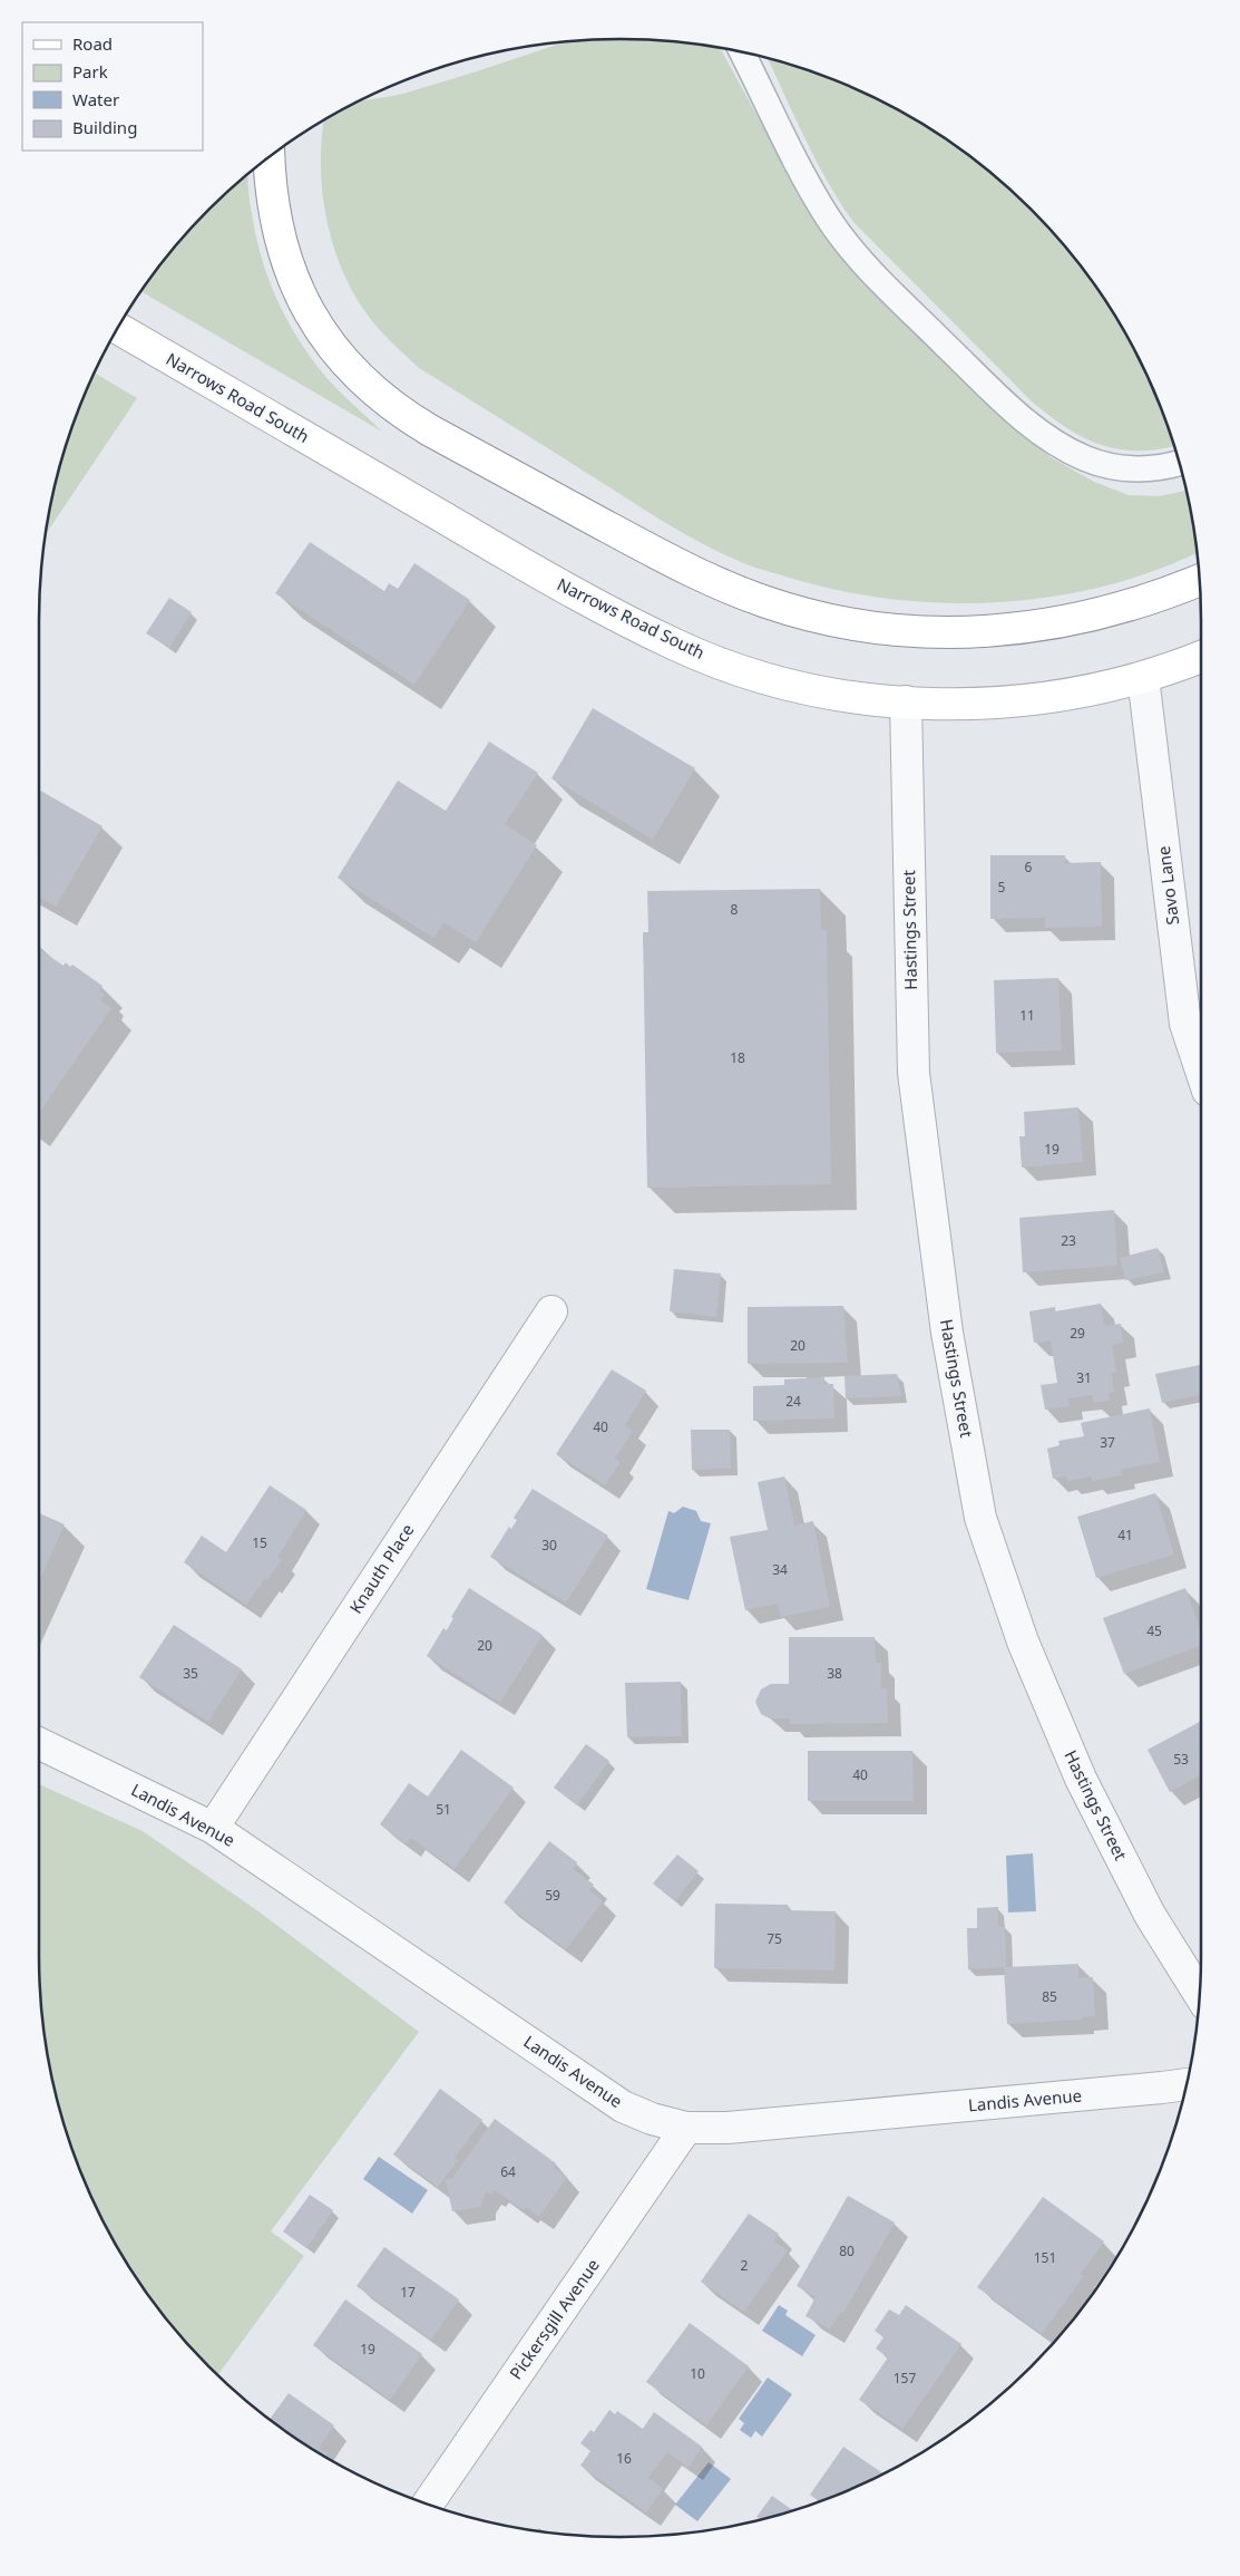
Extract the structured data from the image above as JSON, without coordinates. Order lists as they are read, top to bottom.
{
  "streets": {
    "main road": ["Narrows Road South"],
    "street": [
      "Savo Lane",
      "Hastings Street",
      "Knauth Place",
      "Landis Avenue",
      "Pickersgill Avenue"
    ]
  },
  "crossings": [
    ["Narrows Road South", "Savo Lane"],
    ["Narrows Road South", "Hastings Street"],
    ["Knauth Place", "Landis Avenue"],
    ["Landis Avenue", "Pickersgill Avenue"]
  ],
  "house_numbers": [
    "6",
    "5",
    "8",
    "11",
    "18",
    "19",
    "23",
    "29",
    "20",
    "31",
    "24",
    "40",
    "37",
    "41",
    "15",
    "30",
    "34",
    "45",
    "20",
    "35",
    "38",
    "53",
    "40",
    "51",
    "59",
    "75",
    "85",
    "64",
    "80",
    "151",
    "2",
    "17",
    "19",
    "10",
    "157",
    "16"
  ],
  "legend": [
    "Road",
    "Park",
    "Water",
    "Building"
  ]
}
